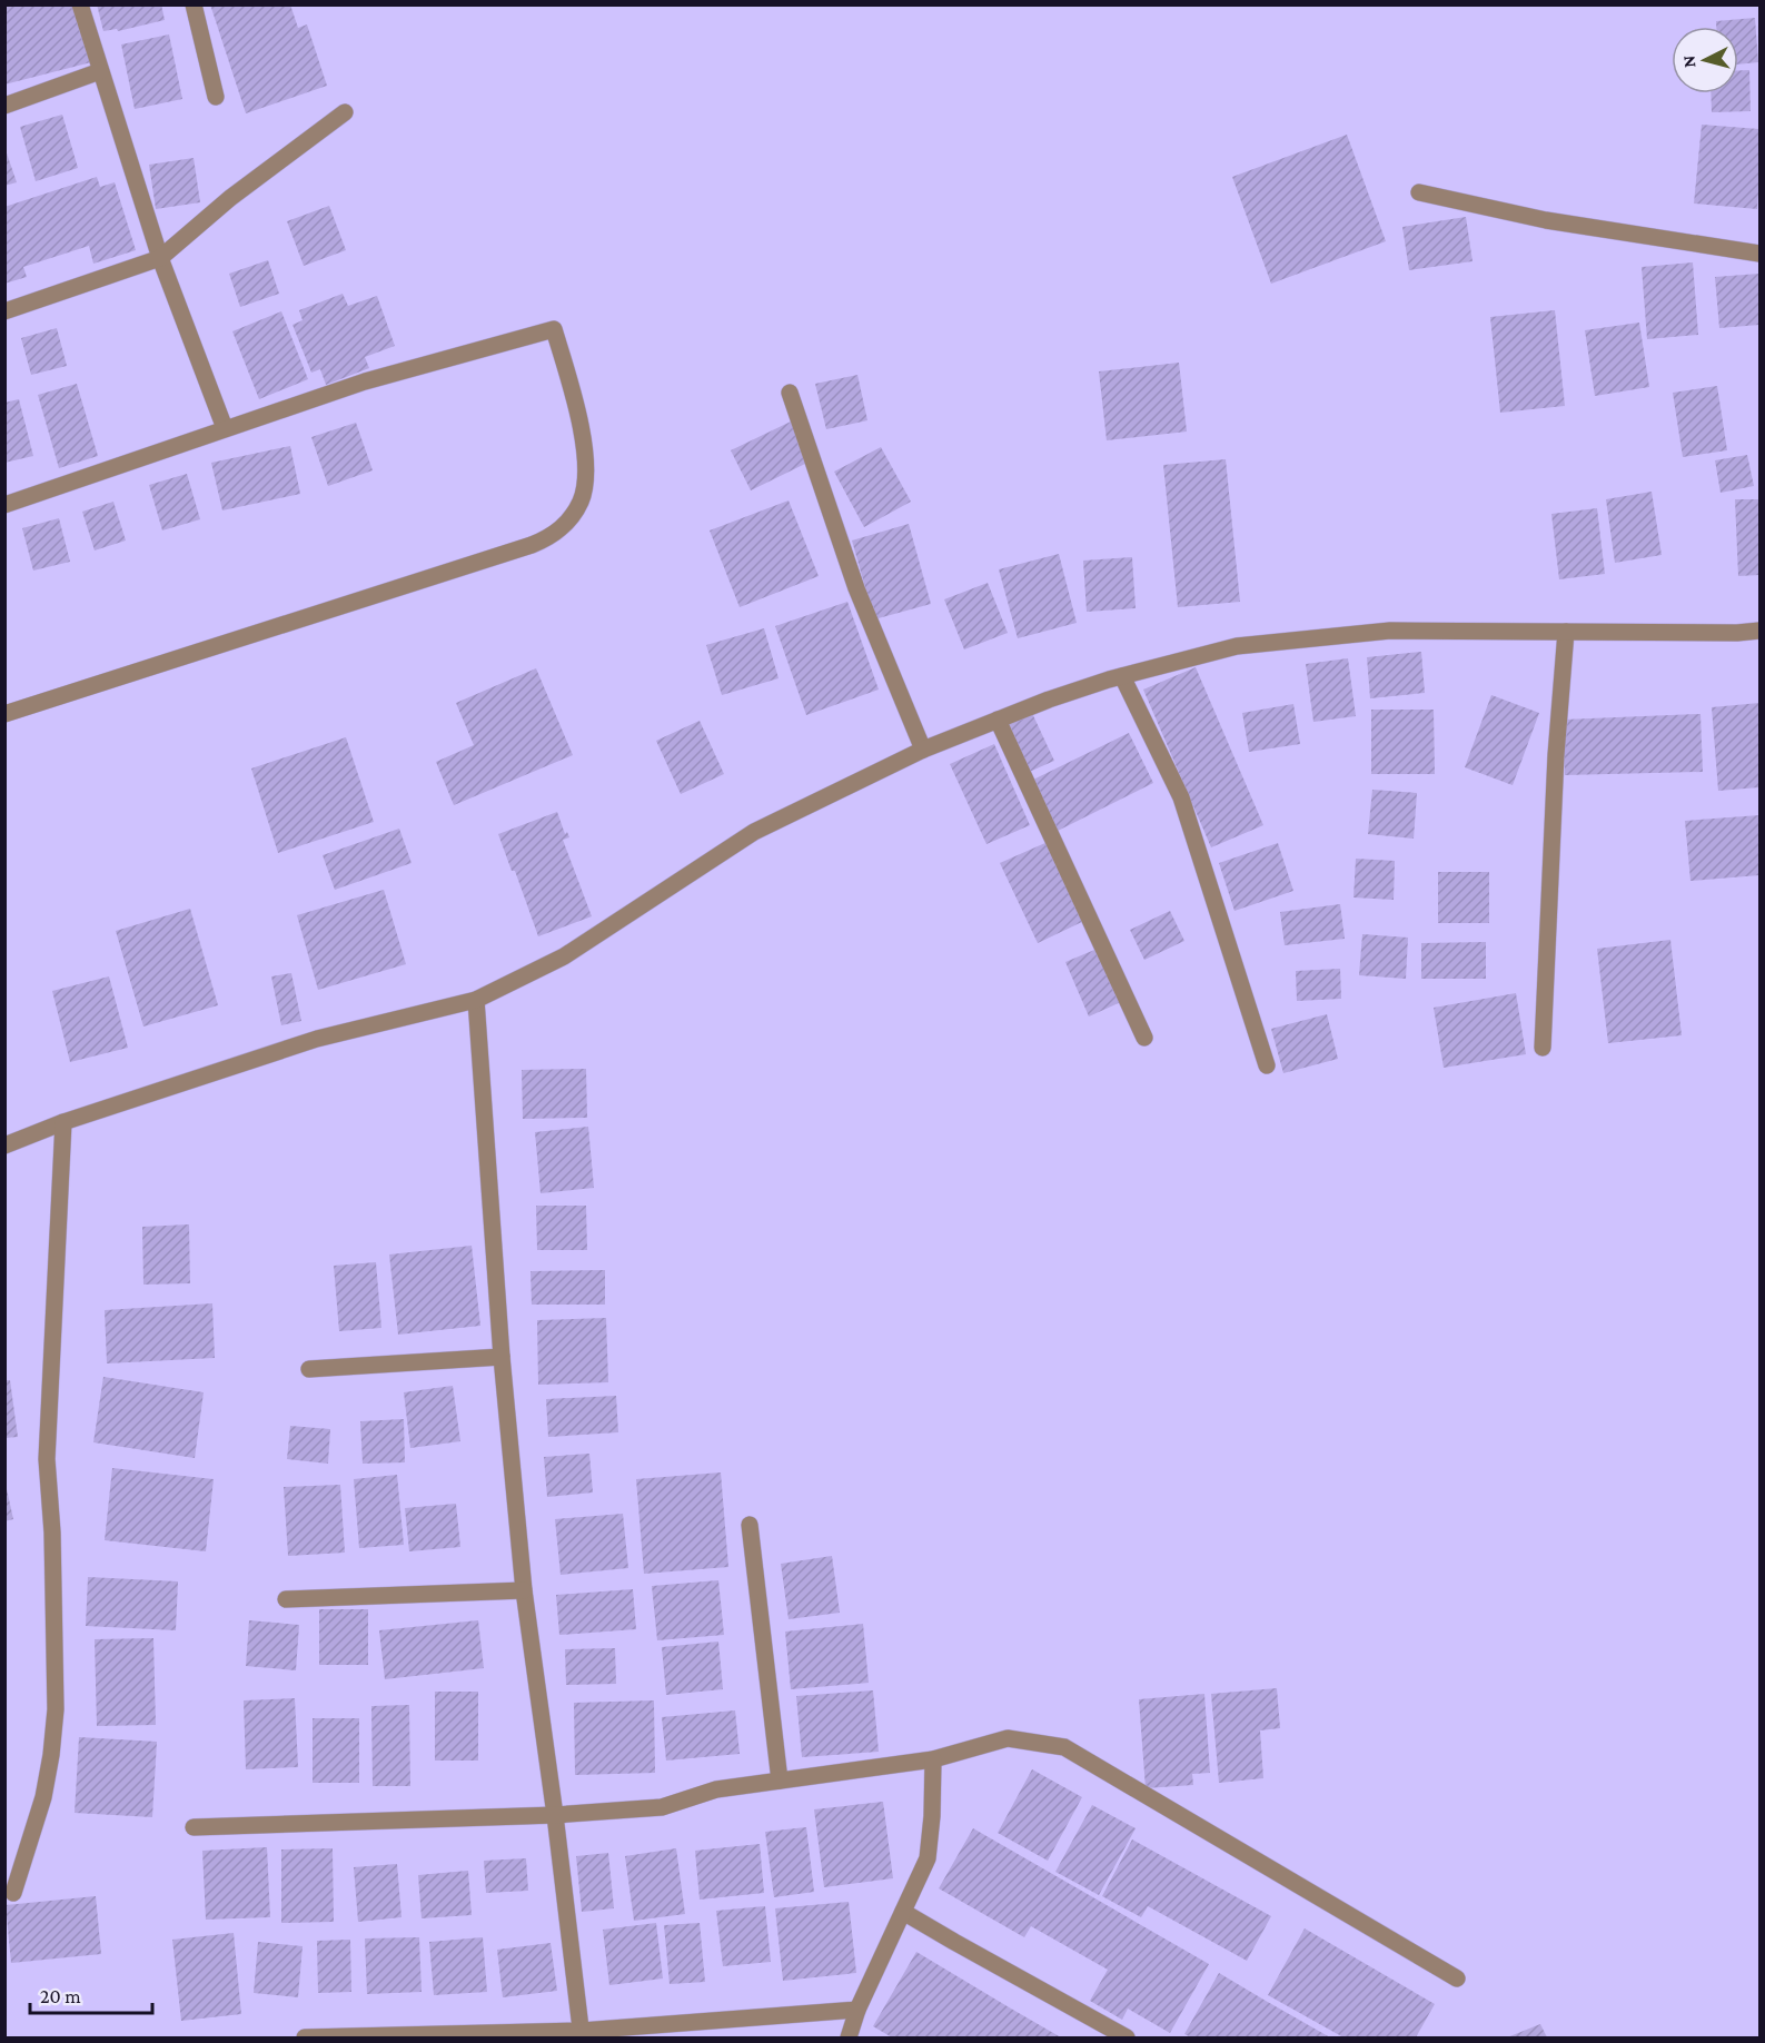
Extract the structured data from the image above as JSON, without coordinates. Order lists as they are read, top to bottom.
{
  "scale_bar": "20 m",
  "north": "left"
}
